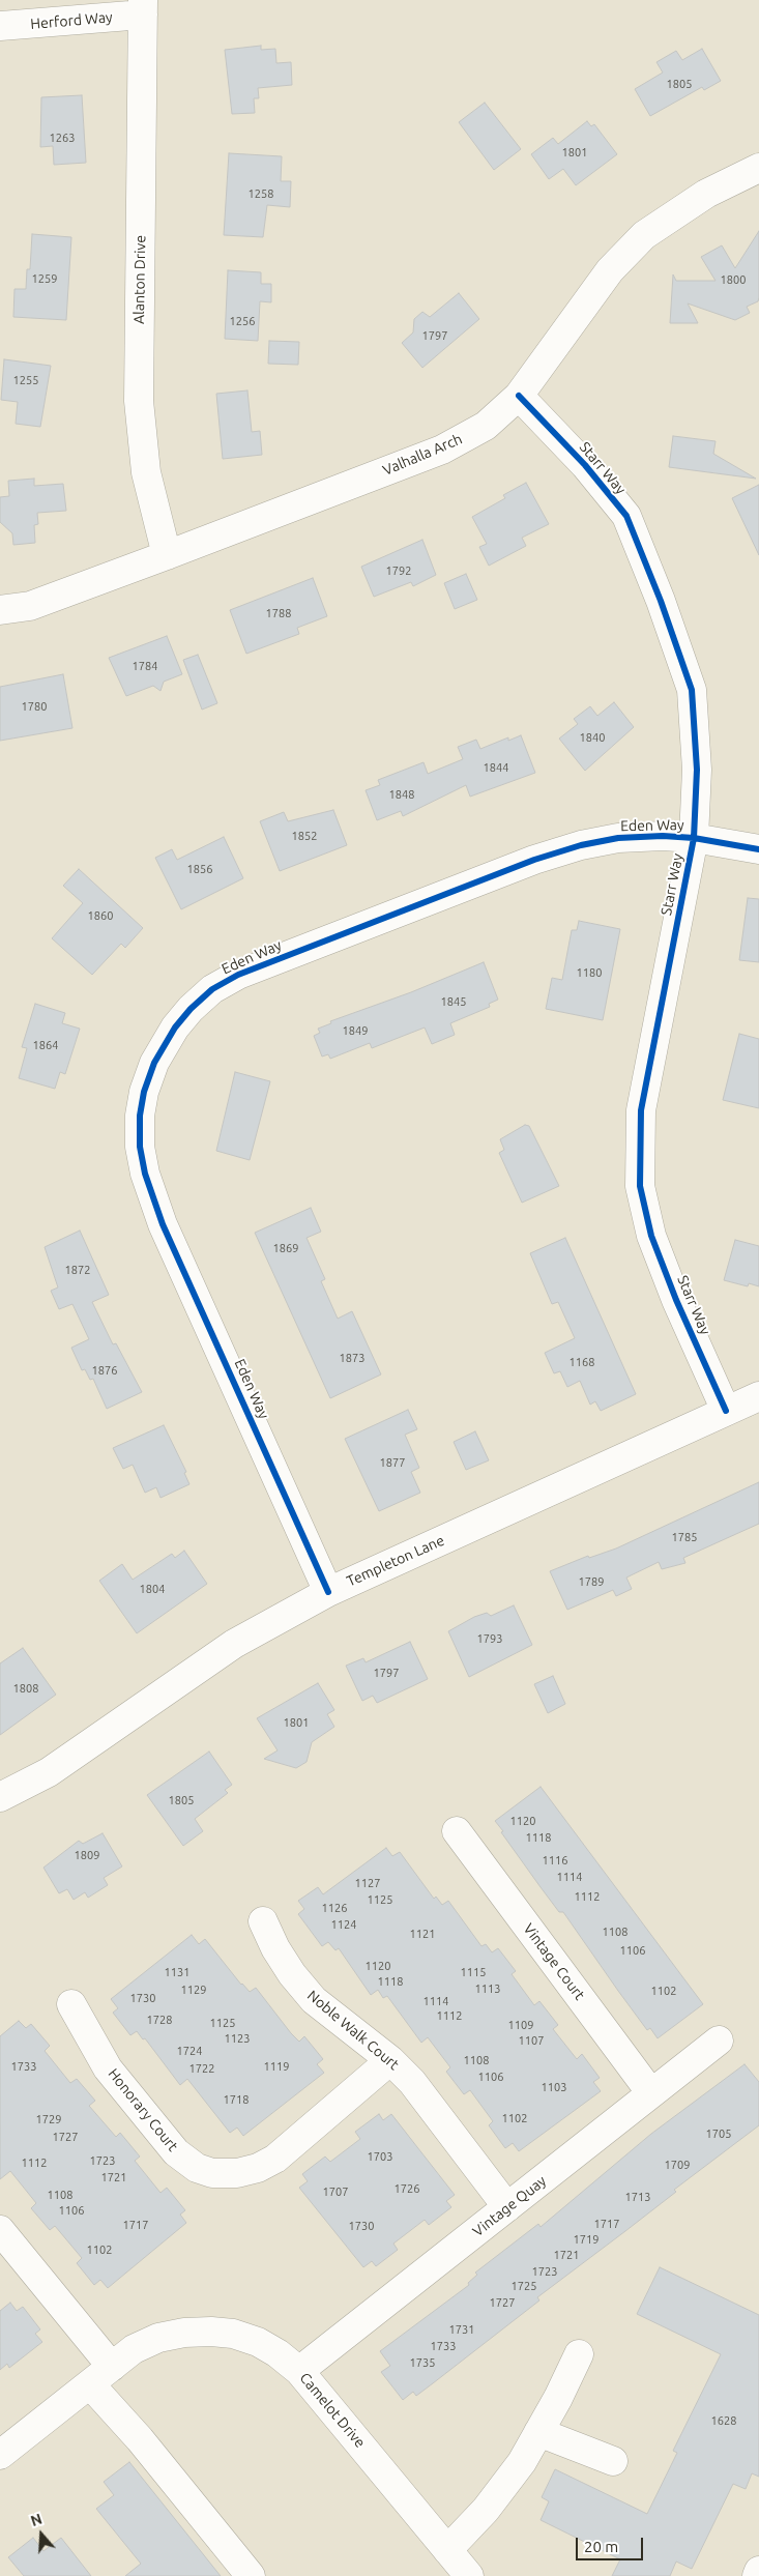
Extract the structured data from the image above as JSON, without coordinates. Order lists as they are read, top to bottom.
{
  "streets": {
    "street": [
      "Herford Way",
      "Alanton Drive",
      "Valhalla Arch",
      "Starr Way",
      "Eden Way",
      "Templeton Lane",
      "Vintage Court",
      "Noble Walk Court",
      "Honorary Court",
      "Vintage Quay",
      "Camelot Drive"
    ]
  },
  "crossings": [
    ["Herford Way", "Alanton Drive"],
    ["Alanton Drive", "Valhalla Arch"],
    ["Valhalla Arch", "Starr Way"],
    ["Starr Way", "Eden Way"],
    ["Starr Way", "Templeton Lane"],
    ["Eden Way", "Templeton Lane"],
    ["Vintage Court", "Vintage Quay"],
    ["Noble Walk Court", "Honorary Court"],
    ["Noble Walk Court", "Vintage Quay"],
    ["Vintage Quay", "Camelot Drive"]
  ],
  "house_numbers": [
    "1805",
    "1263",
    "1801",
    "1258",
    "1259",
    "1800",
    "1256",
    "1797",
    "1255",
    "1792",
    "1788",
    "1784",
    "1780",
    "1840",
    "1844",
    "1848",
    "1852",
    "1856",
    "1860",
    "1180",
    "1845",
    "1849",
    "1864",
    "1869",
    "1872",
    "1873",
    "1168",
    "1876",
    "1877",
    "1785",
    "1789",
    "1804",
    "1793",
    "1797",
    "1808",
    "1801",
    "1805",
    "1120",
    "1118",
    "1809",
    "1116",
    "1114",
    "1127",
    "1112",
    "1125",
    "1126",
    "1124",
    "1108",
    "1121",
    "1106",
    "1120",
    "1131",
    "1115",
    "1118",
    "1113",
    "1129",
    "1102",
    "1730",
    "1114",
    "1112",
    "1728",
    "1125",
    "1109",
    "1123",
    "1107",
    "1724",
    "1108",
    "1733",
    "1119",
    "1722",
    "1106",
    "1103",
    "1718",
    "1102",
    "1729",
    "1705",
    "1727",
    "1703",
    "1723",
    "1112",
    "1709",
    "1721",
    "1726",
    "1707",
    "1108",
    "1713",
    "1106",
    "1717",
    "1717",
    "1730",
    "1719",
    "1102",
    "1721",
    "1723",
    "1725",
    "1727",
    "1731",
    "1733",
    "1735",
    "1628"
  ],
  "scale_bar": "20 m",
  "north": "top"
}
